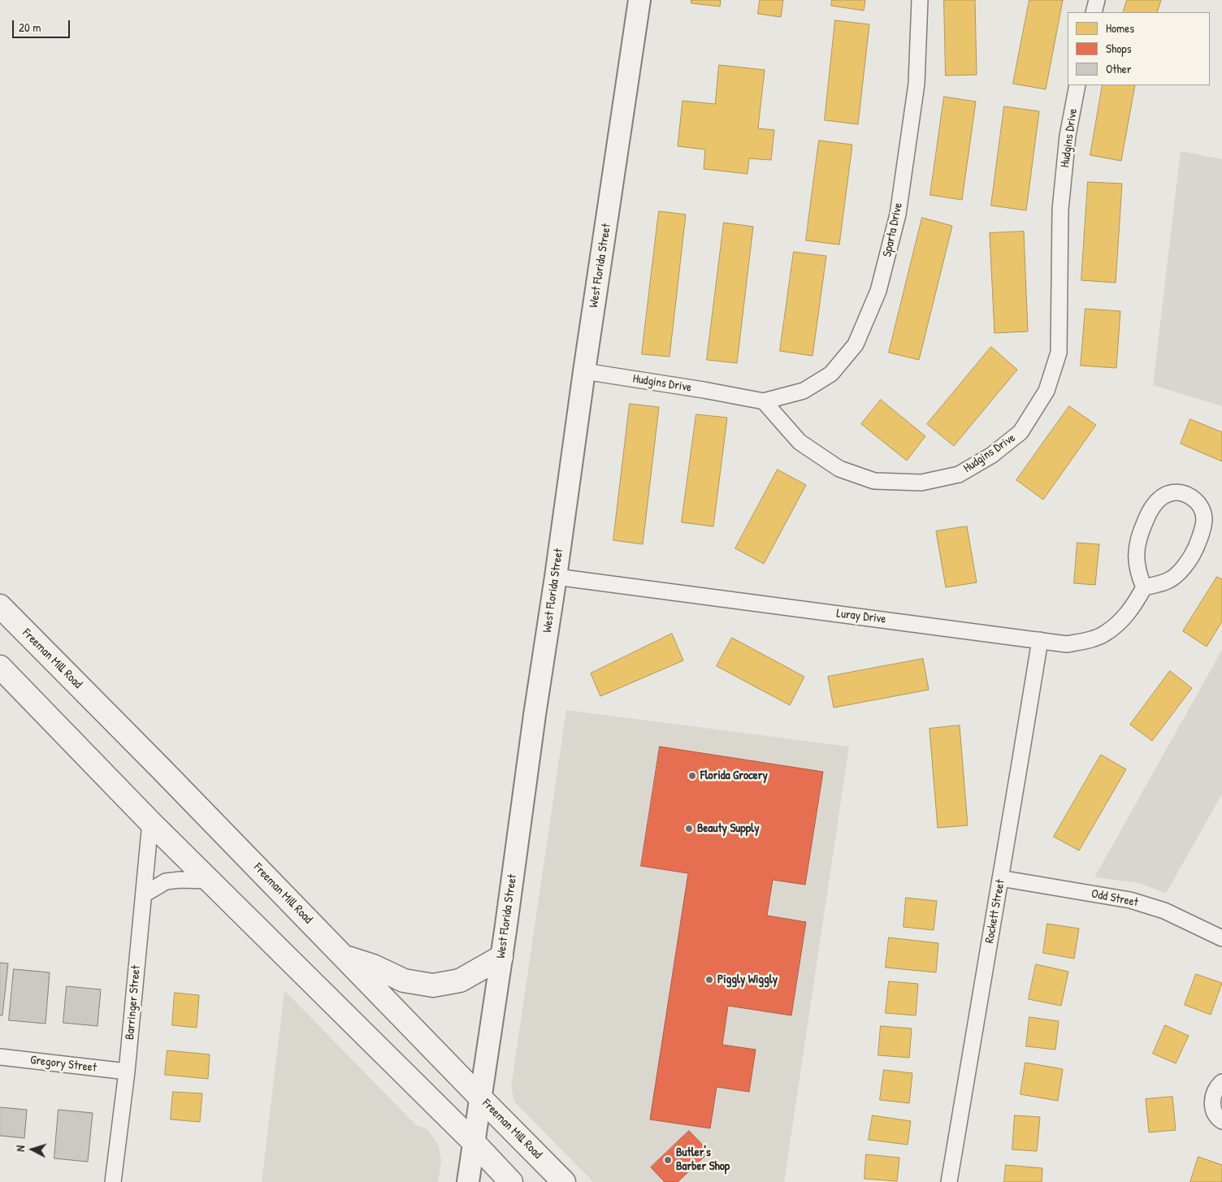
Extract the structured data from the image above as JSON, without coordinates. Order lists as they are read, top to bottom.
{
  "streets": {
    "main road": ["West Florida Street", "Freeman Mill Road"],
    "street": [
      "Hudgins Drive",
      "Sparta Drive",
      "Luray Drive",
      "Odd Street",
      "Rockett Street",
      "Barringer Street",
      "Gregory Street"
    ]
  },
  "crossings": [
    ["Hudgins Drive", "Sparta Drive"],
    ["Hudgins Drive", "West Florida Street"],
    ["West Florida Street", "Luray Drive"],
    ["West Florida Street", "Freeman Mill Road"],
    ["Luray Drive", "Rockett Street"],
    ["Odd Street", "Rockett Street"],
    ["Barringer Street", "Gregory Street"]
  ],
  "places": [
    "Florida Grocery",
    "Beauty Supply",
    "Piggly Wiggly",
    "Butler's Barber Shop"
  ],
  "legend": ["Homes", "Shops", "Other"],
  "scale_bar": "20 m",
  "north": "left"
}
